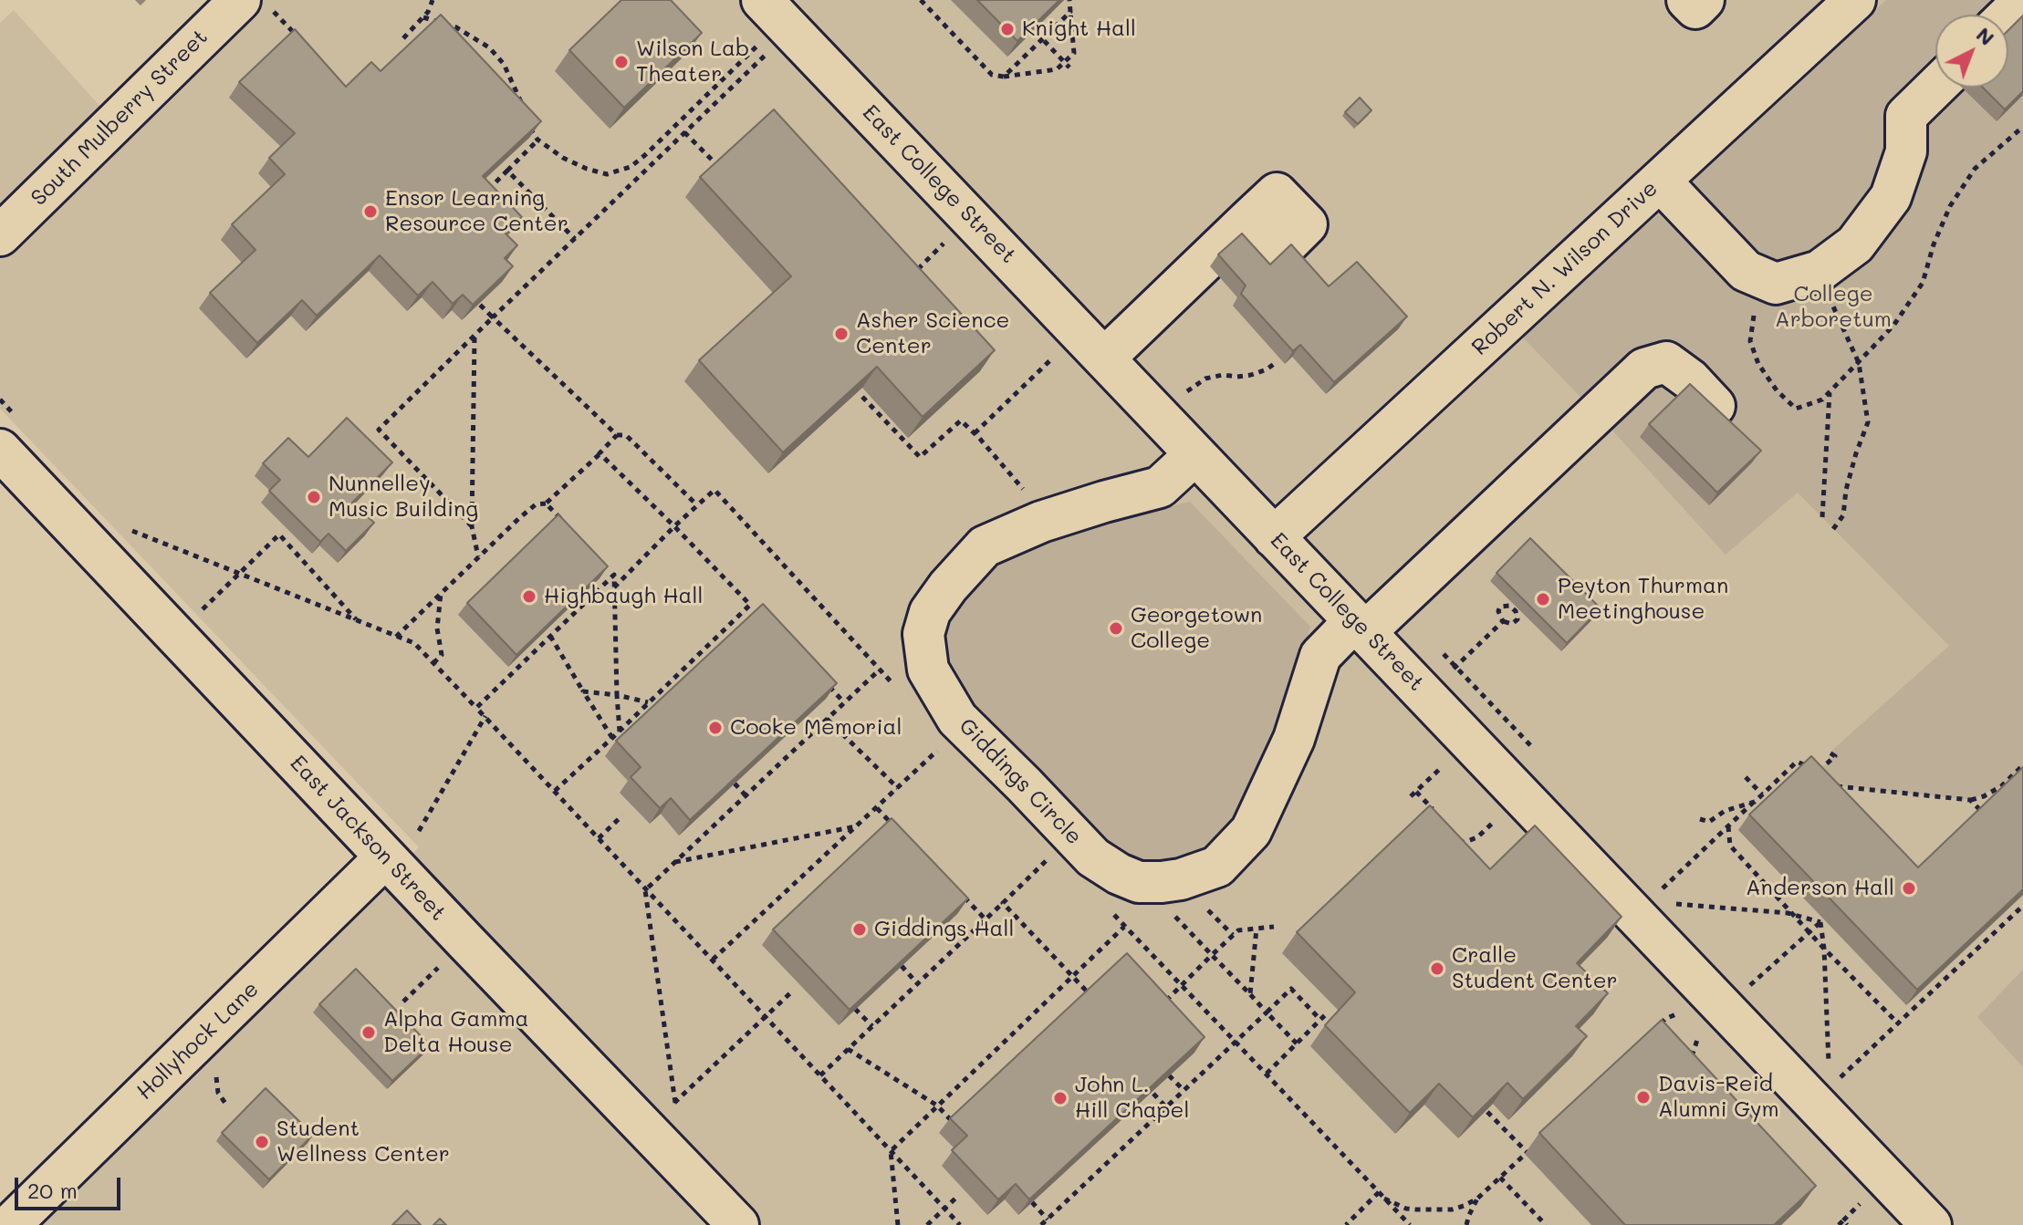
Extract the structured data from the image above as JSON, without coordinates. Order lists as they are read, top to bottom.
{
  "streets": {
    "street": [
      "South Mulberry Street",
      "East College Street",
      "Robert N. Wilson Drive",
      "Giddings Circle",
      "East Jackson Street",
      "Hollyhock Lane"
    ]
  },
  "crossings": [
    ["East College Street", "Robert N. Wilson Drive"],
    ["East College Street", "Giddings Circle"],
    ["East Jackson Street", "Hollyhock Lane"]
  ],
  "parks": ["College Arboretum"],
  "places": [
    "Knight Hall",
    "Wilson Lab Theater",
    "Ensor Learning Resource Center",
    "Asher Science Center",
    "Nunnelley Music Building",
    "Highbaugh Hall",
    "Peyton Thurman Meetinghouse",
    "Georgetown College",
    "Cooke Memorial",
    "Anderson Hall",
    "Giddings Hall",
    "Cralle Student Center",
    "Alpha Gamma Delta House",
    "Davis-Reid Alumni Gym",
    "John L. Hill Chapel",
    "Student Wellness Center"
  ],
  "scale_bar": "20 m",
  "north": "top right"
}
